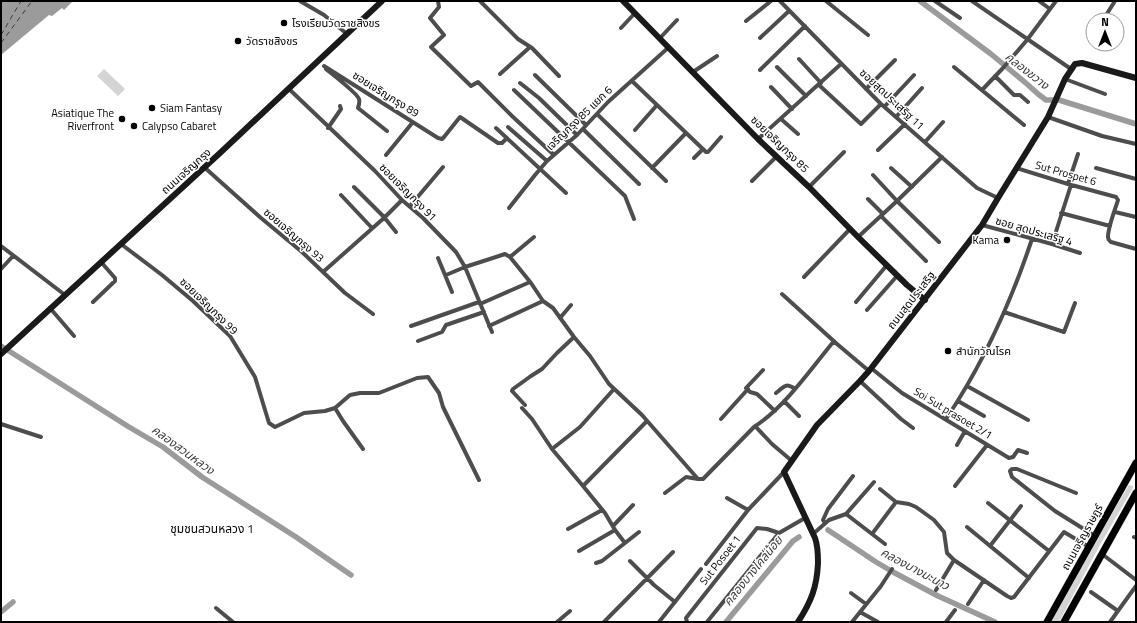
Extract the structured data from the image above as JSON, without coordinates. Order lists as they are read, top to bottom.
{
  "streets": {
    "main road": ["ถนนเจริญราษฎร์"],
    "street": [
      "ซอยเจริญกรุง 89",
      "ซอยสุดประเสริฐ 11",
      "เจริญกรุง 85 แยก 6",
      "ซอยเจริญกรุง 85",
      "ถนนเจริญกรุง",
      "Sut Prospet 6",
      "ซอยเจริญกรุง 91",
      "ซอย สุดประเสริฐ 4",
      "ซอยเจริญกรุง 93",
      "ถนนสุดประเสริฐ",
      "ซอยเจริญกรุง 99",
      "Soi Sut prasoet 2/1",
      "Sut Posoet 1"
    ]
  },
  "crossings": [
    ["ซอยสุดประเสริฐ 11", "ถนนสุดประเสริฐ"],
    ["เจริญกรุง 85 แยก 6", "ซอยเจริญกรุง 85"],
    ["ซอยเจริญกรุง 85", "ถนนสุดประเสริฐ"],
    ["ถนนเจริญกรุง", "ซอยเจริญกรุง 91"],
    ["ถนนเจริญกรุง", "ซอยเจริญกรุง 93"],
    ["ถนนเจริญกรุง", "ซอยเจริญกรุง 99"],
    ["Sut Prospet 6", "ถนนสุดประเสริฐ"],
    ["ซอย สุดประเสริฐ 4", "ถนนสุดประเสริฐ"],
    ["ถนนสุดประเสริฐ", "Soi Sut prasoet 2/1"]
  ],
  "districts": ["ชุมชนสวนหลวง 1"],
  "water": [
    "คลองขวาง",
    "คลองสวนหลวง",
    "คลองบางมะนาว",
    "คลองบางโคล่น้อย"
  ],
  "places": [
    "โรงเรียนวัดราชสิงขร",
    "วัดราชสิงขร",
    "Siam Fantasy",
    "Asiatique The Riverfront",
    "Calypso Cabaret",
    "Kama",
    "สำนักวัณโรค"
  ],
  "north": "top"
}
